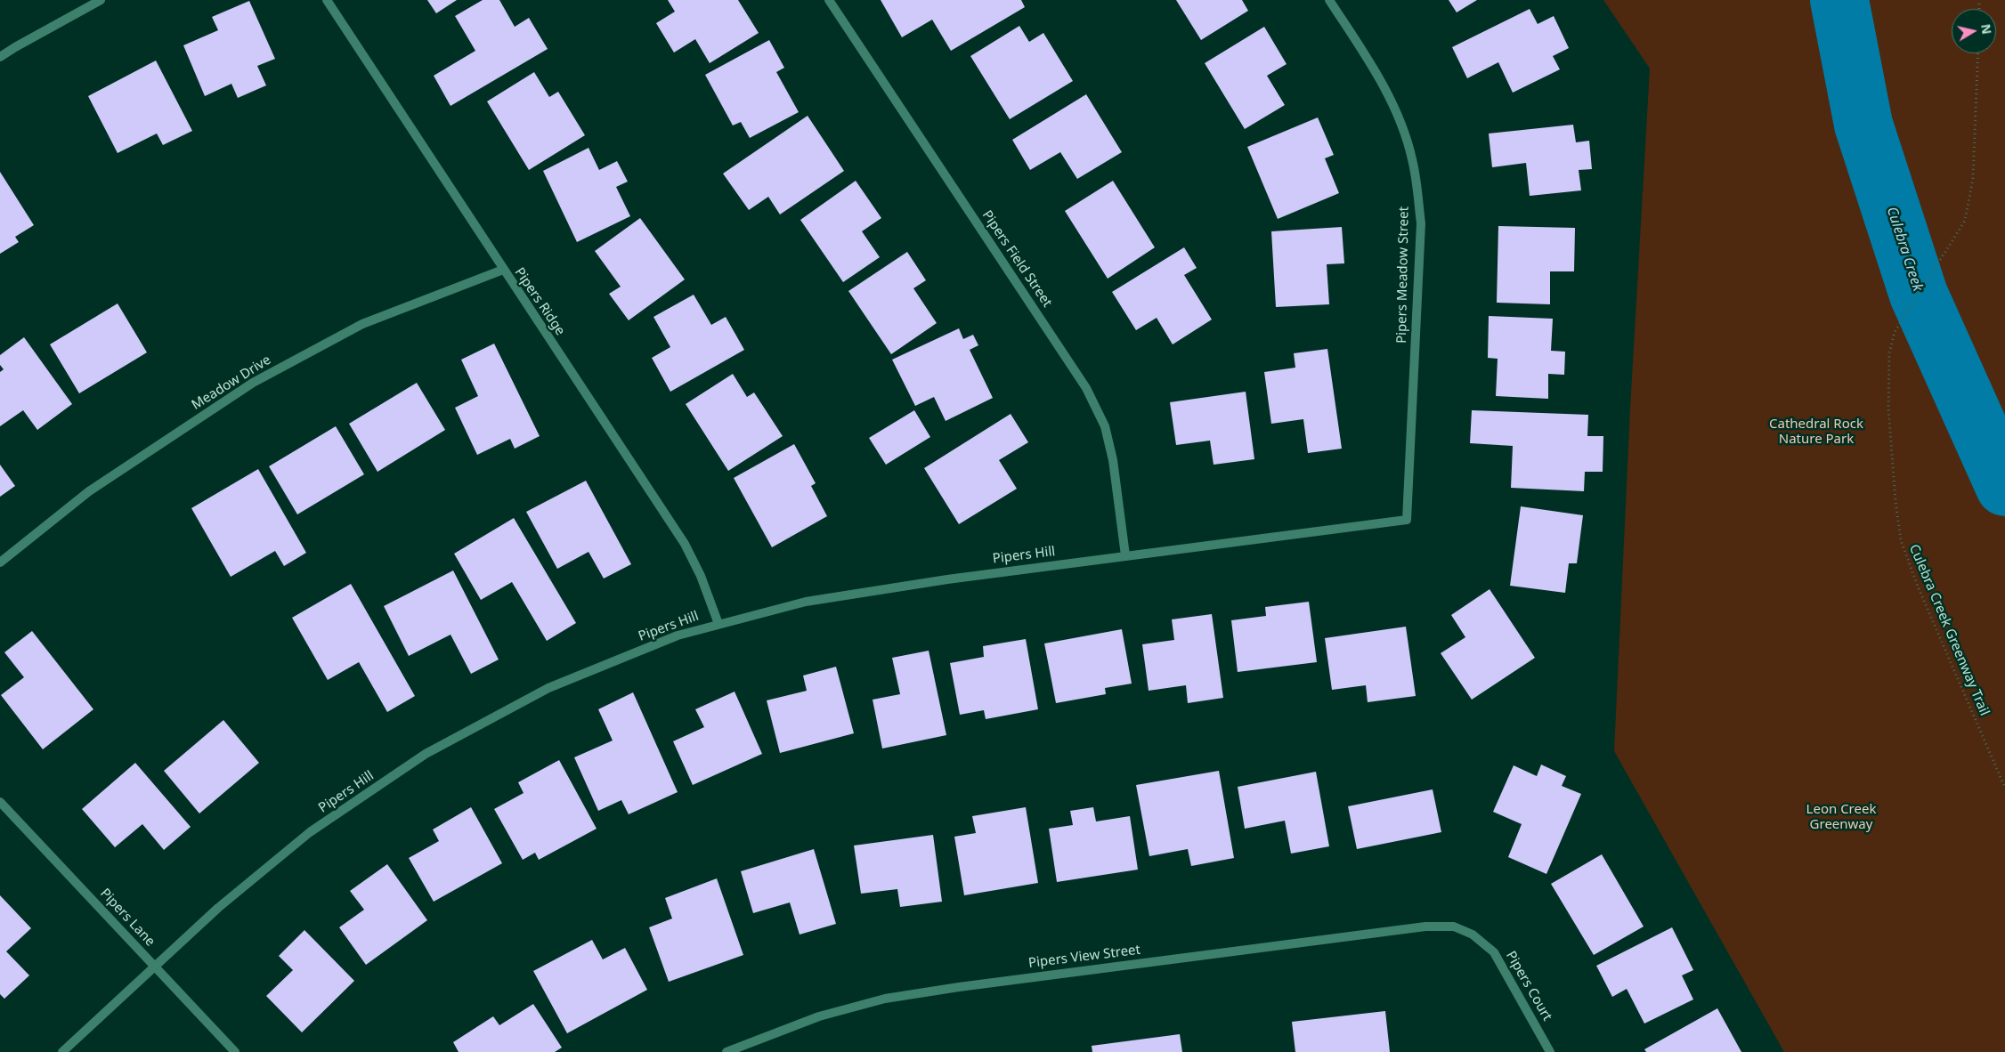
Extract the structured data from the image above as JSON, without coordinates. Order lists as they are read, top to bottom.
{
  "streets": {
    "street": [
      "Pipers Field Street",
      "Pipers Meadow Street",
      "Pipers Ridge",
      "Meadow Drive",
      "Pipers Hill",
      "Pipers Lane",
      "Pipers View Street",
      "Pipers Court"
    ],
    "path": ["Culebra Creek Greenway Trail"]
  },
  "crossings": [
    ["Pipers Field Street", "Pipers Hill"],
    ["Pipers Meadow Street", "Pipers Hill"],
    ["Pipers Ridge", "Meadow Drive"],
    ["Pipers Ridge", "Pipers Hill"],
    ["Pipers Hill", "Pipers Lane"],
    ["Pipers View Street", "Pipers Court"]
  ],
  "water": ["Culebra Creek"],
  "parks": ["Cathedral Rock Nature Park", "Leon Creek Greenway"],
  "north": "right"
}
